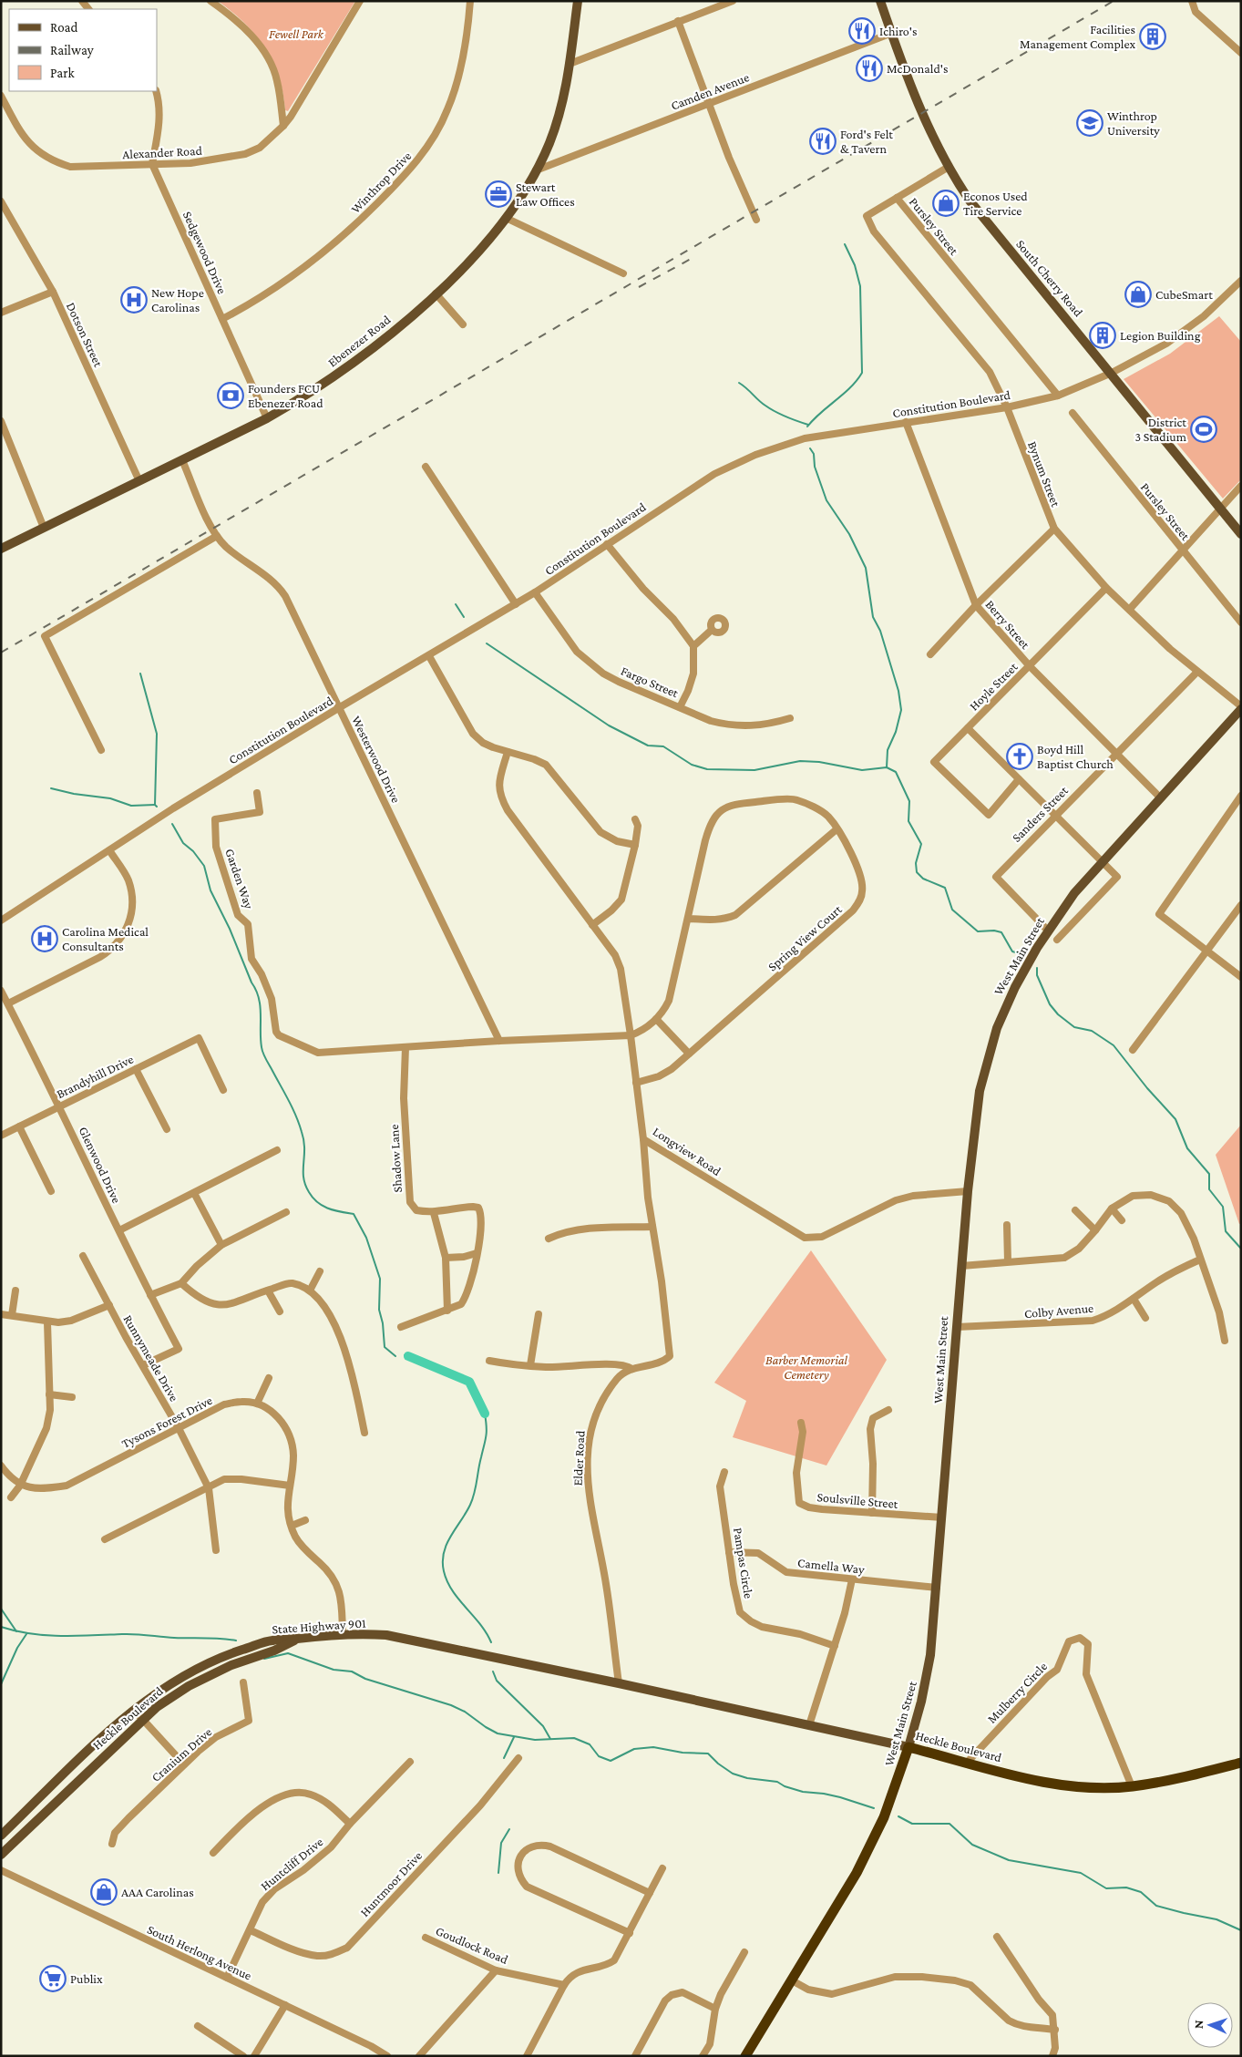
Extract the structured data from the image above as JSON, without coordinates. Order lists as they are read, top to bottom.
{
  "streets": {
    "highway": ["West Main Street", "Heckle Boulevard"],
    "main road": ["South Cherry Road", "Ebenezer Road", "State Highway 901"],
    "street": [
      "Camden Avenue",
      "Alexander Road",
      "Winthrop Drive",
      "Pursley Street",
      "Sedgewood Drive",
      "Dotson Street",
      "Constitution Boulevard",
      "Bynum Street",
      "Berry Street",
      "Fargo Street",
      "Hoyle Street",
      "Westerwood Drive",
      "Sanders Street",
      "Garden Way",
      "Spring View Court",
      "Brandyhill Drive",
      "Longview Road",
      "Shadow Lane",
      "Glenwood Drive",
      "Colby Avenue",
      "Runnymeade Drive",
      "Tysons Forest Drive",
      "Elder Road",
      "Soulsville Street",
      "Pampas Circle",
      "Camella Way",
      "Mulberry Circle",
      "Cranium Drive",
      "Huntcliff Drive",
      "Huntmoor Drive",
      "Goudlock Road",
      "South Herlong Avenue"
    ]
  },
  "crossings": [
    ["Camden Avenue", "South Cherry Road"],
    ["Camden Avenue", "Ebenezer Road"],
    ["Alexander Road", "Sedgewood Drive"],
    ["Winthrop Drive", "Sedgewood Drive"],
    ["Pursley Street", "Constitution Boulevard"],
    ["Pursley Street", "Bynum Street"],
    ["Sedgewood Drive", "Ebenezer Road"],
    ["South Cherry Road", "Constitution Boulevard"],
    ["Dotson Street", "Ebenezer Road"],
    ["Ebenezer Road", "Westerwood Drive"],
    ["Constitution Boulevard", "Bynum Street"],
    ["Constitution Boulevard", "Berry Street"],
    ["Constitution Boulevard", "Fargo Street"],
    ["Constitution Boulevard", "Westerwood Drive"],
    ["Bynum Street", "Hoyle Street"],
    ["Bynum Street", "Sanders Street"],
    ["Bynum Street", "West Main Street"],
    ["Berry Street", "Hoyle Street"],
    ["Berry Street", "Sanders Street"],
    ["Berry Street", "West Main Street"],
    ["Sanders Street", "West Main Street"],
    ["Garden Way", "Shadow Lane"],
    ["Spring View Court", "Longview Road"],
    ["West Main Street", "Longview Road"],
    ["West Main Street", "Colby Avenue"],
    ["West Main Street", "Soulsville Street"],
    ["West Main Street", "Camella Way"],
    ["West Main Street", "Heckle Boulevard"],
    ["Brandyhill Drive", "Glenwood Drive"],
    ["Longview Road", "Elder Road"],
    ["Glenwood Drive", "Runnymeade Drive"],
    ["Runnymeade Drive", "Tysons Forest Drive"],
    ["Tysons Forest Drive", "State Highway 901"],
    ["Elder Road", "State Highway 901"],
    ["Elder Road", "Heckle Boulevard"],
    ["Pampas Circle", "Camella Way"],
    ["State Highway 901", "Heckle Boulevard"],
    ["Mulberry Circle", "Heckle Boulevard"],
    ["Huntcliff Drive", "Huntmoor Drive"],
    ["Huntcliff Drive", "South Herlong Avenue"]
  ],
  "parks": ["Fewell Park", "Barber Memorial Cemetery"],
  "places": {
    "restaurant": ["Ichiro's", "McDonald's", "Ford's Felt & Tavern"],
    "building": ["Facilities Management Complex", "Legion Building"],
    "school or university": ["Winthrop University"],
    "office": ["Stewart Law Offices"],
    "shop": ["Econos Used Tire Service", "CubeSmart", "AAA Carolinas"],
    "hospital": ["New Hope Carolinas", "Carolina Medical Consultants"],
    "bank": ["Founders FCU Ebenezer Road"],
    "sports": ["District 3 Stadium"],
    "church": ["Boyd Hill Baptist Church"],
    "supermarket": ["Publix"]
  },
  "legend": ["Road", "Railway", "Park"],
  "north": "left"
}
